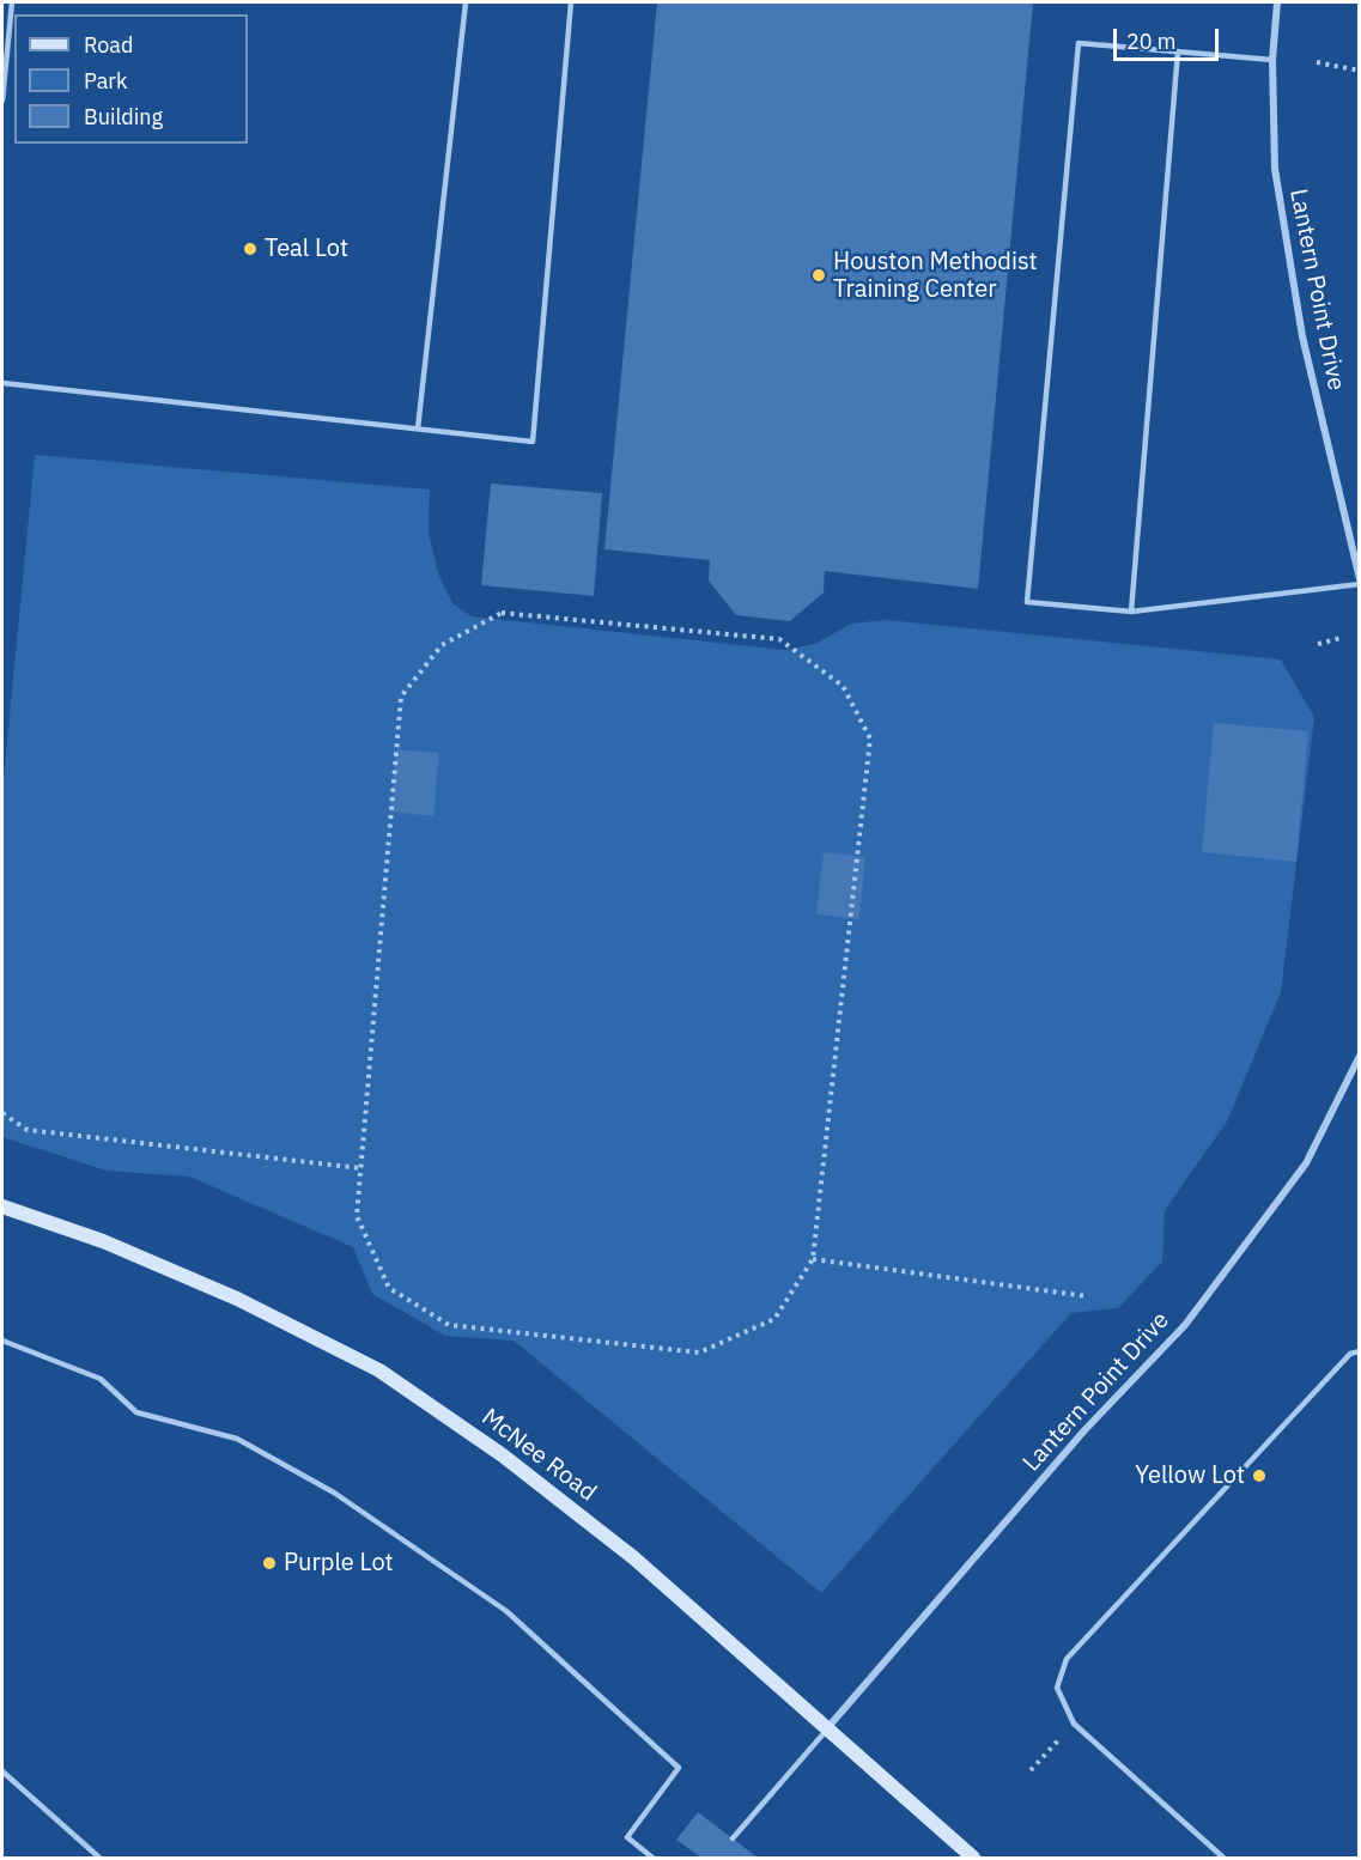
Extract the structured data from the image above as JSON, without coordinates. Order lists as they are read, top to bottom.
{
  "streets": {
    "street": ["Lantern Point Drive", "McNee Road"]
  },
  "crossings": [
    ["Lantern Point Drive", "McNee Road"]
  ],
  "places": [
    "Teal Lot",
    "Houston Methodist Training Center",
    "Yellow Lot",
    "Purple Lot"
  ],
  "legend": ["Road", "Park", "Building"],
  "scale_bar": "20 m"
}
